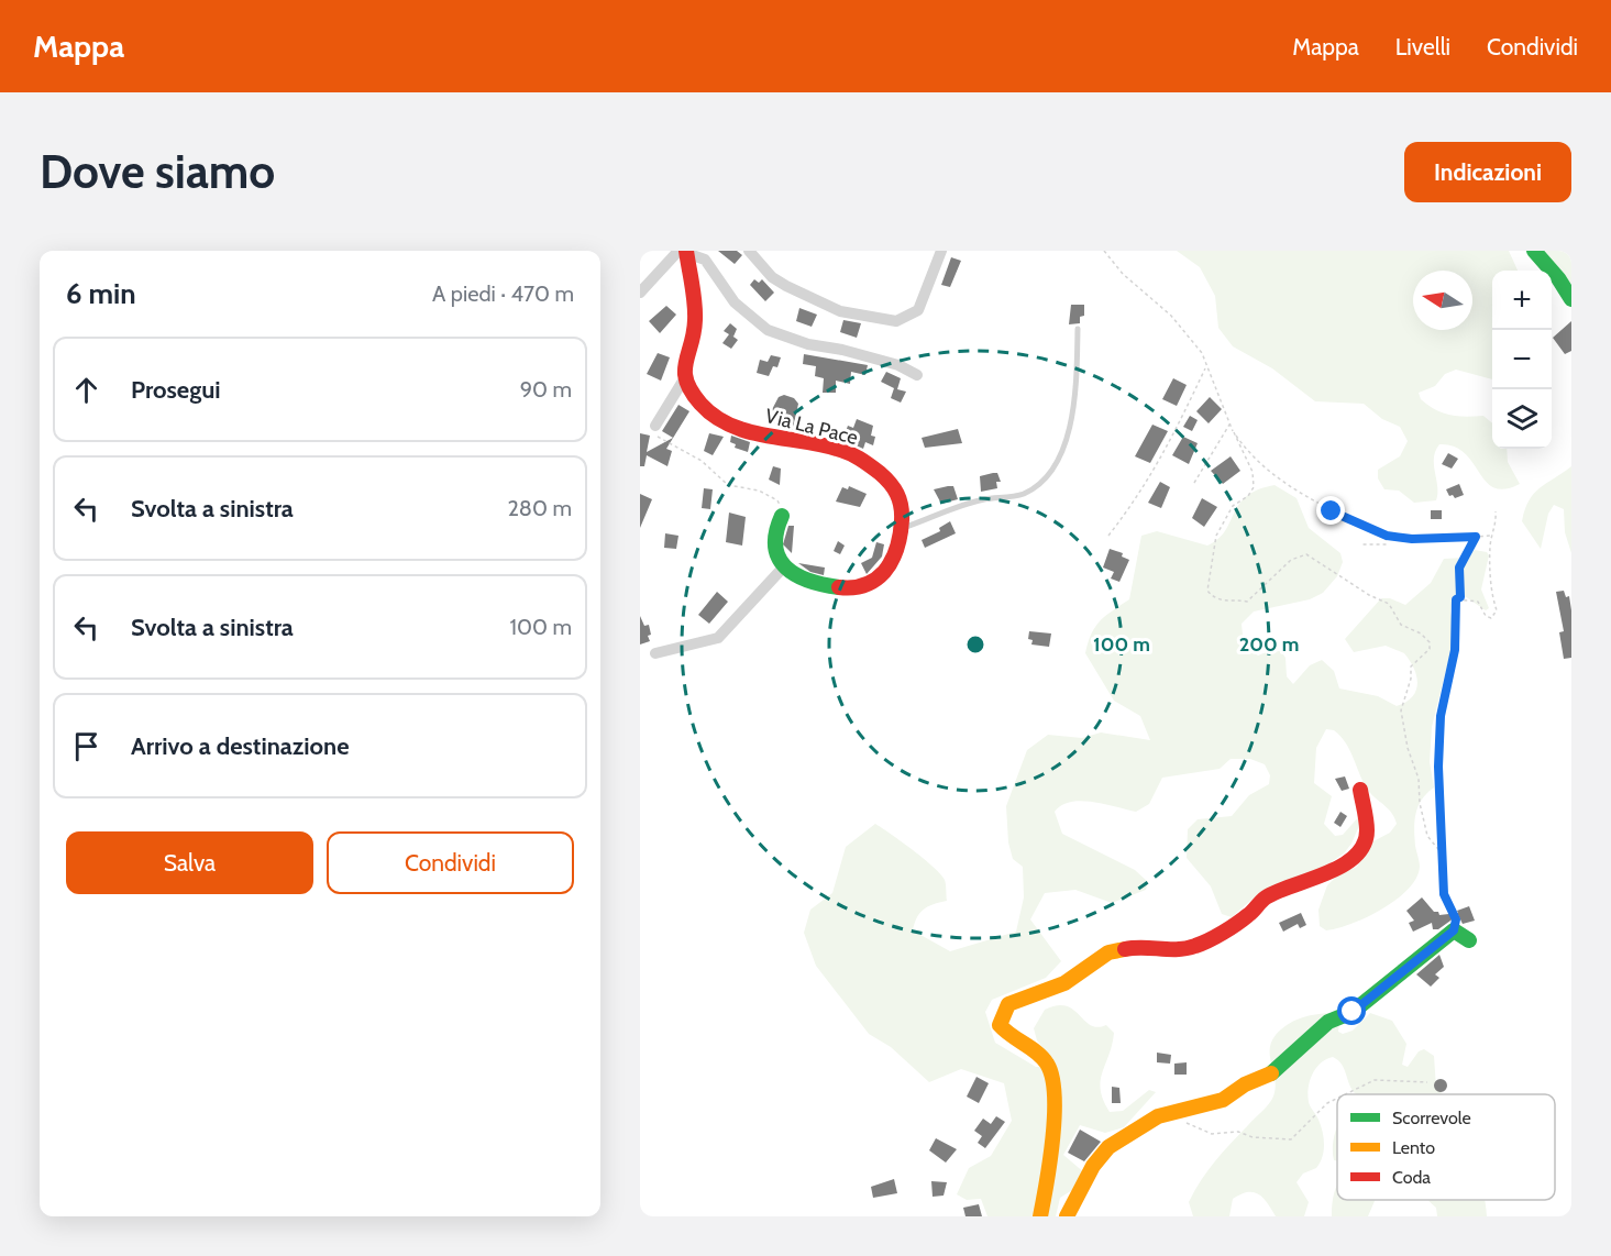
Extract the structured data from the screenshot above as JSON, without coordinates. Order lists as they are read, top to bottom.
{
  "streets": {
    "street": ["Via La Pace"]
  },
  "legend": ["Scorrevole", "Lento", "Coda"],
  "north": "left",
  "page": {
    "header": "Mappa",
    "nav": ["Mappa", "Livelli", "Condividi"],
    "buttons": [
      "Indicazioni",
      ["Salva", "Condividi"]
    ],
    "title": "Dove siamo",
    "heading": ["6 min", "A piedi · 470 m"],
    "map_buttons": ["+", "−"],
    "list": [
      ["Prosegui", "90 m"],
      ["Svolta a sinistra", "280 m"],
      ["Svolta a sinistra", "100 m"],
      "Arrivo a destinazione"
    ]
  },
  "rings": ["100 m", "200 m"]
}
